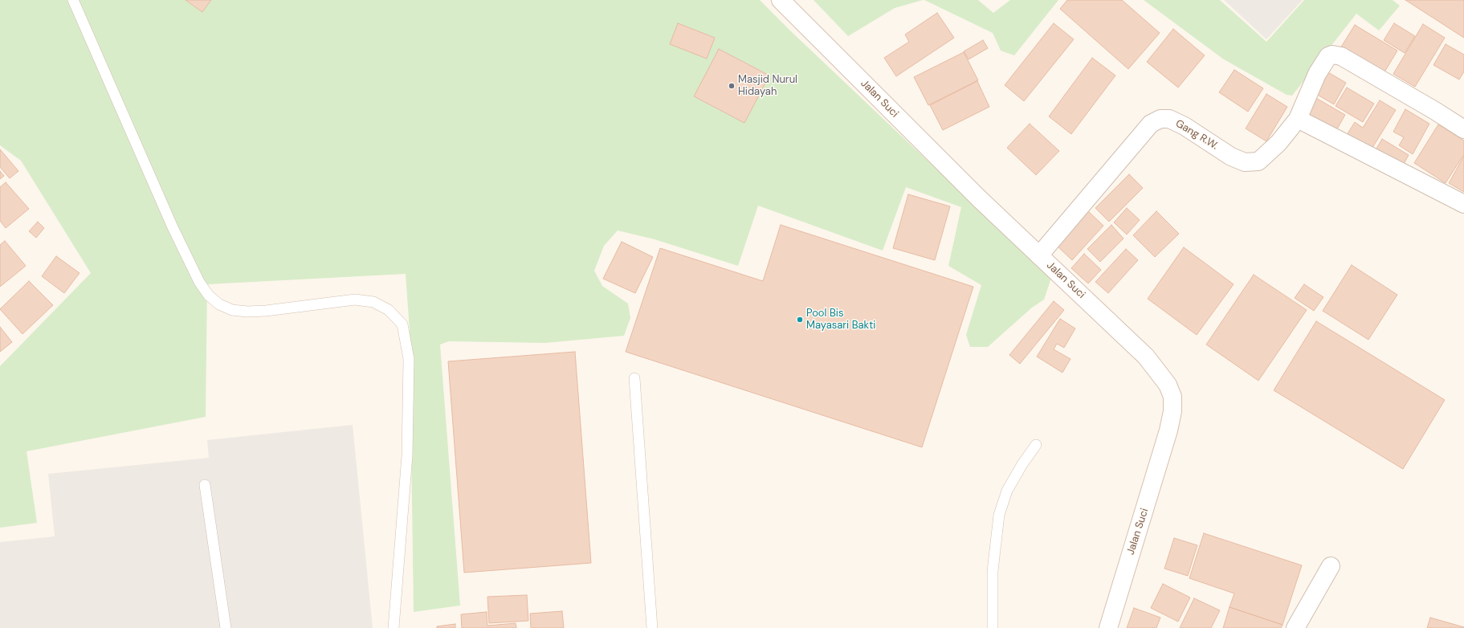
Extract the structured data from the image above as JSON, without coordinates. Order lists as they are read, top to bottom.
{
  "streets": {
    "street": ["Jalan Suci", "Gang R.W."]
  },
  "crossings": [
    ["Jalan Suci", "Gang R.W."]
  ],
  "places": ["Masjid Nurul Hidayah", "Pool Bis Mayasari Bakti"]
}
